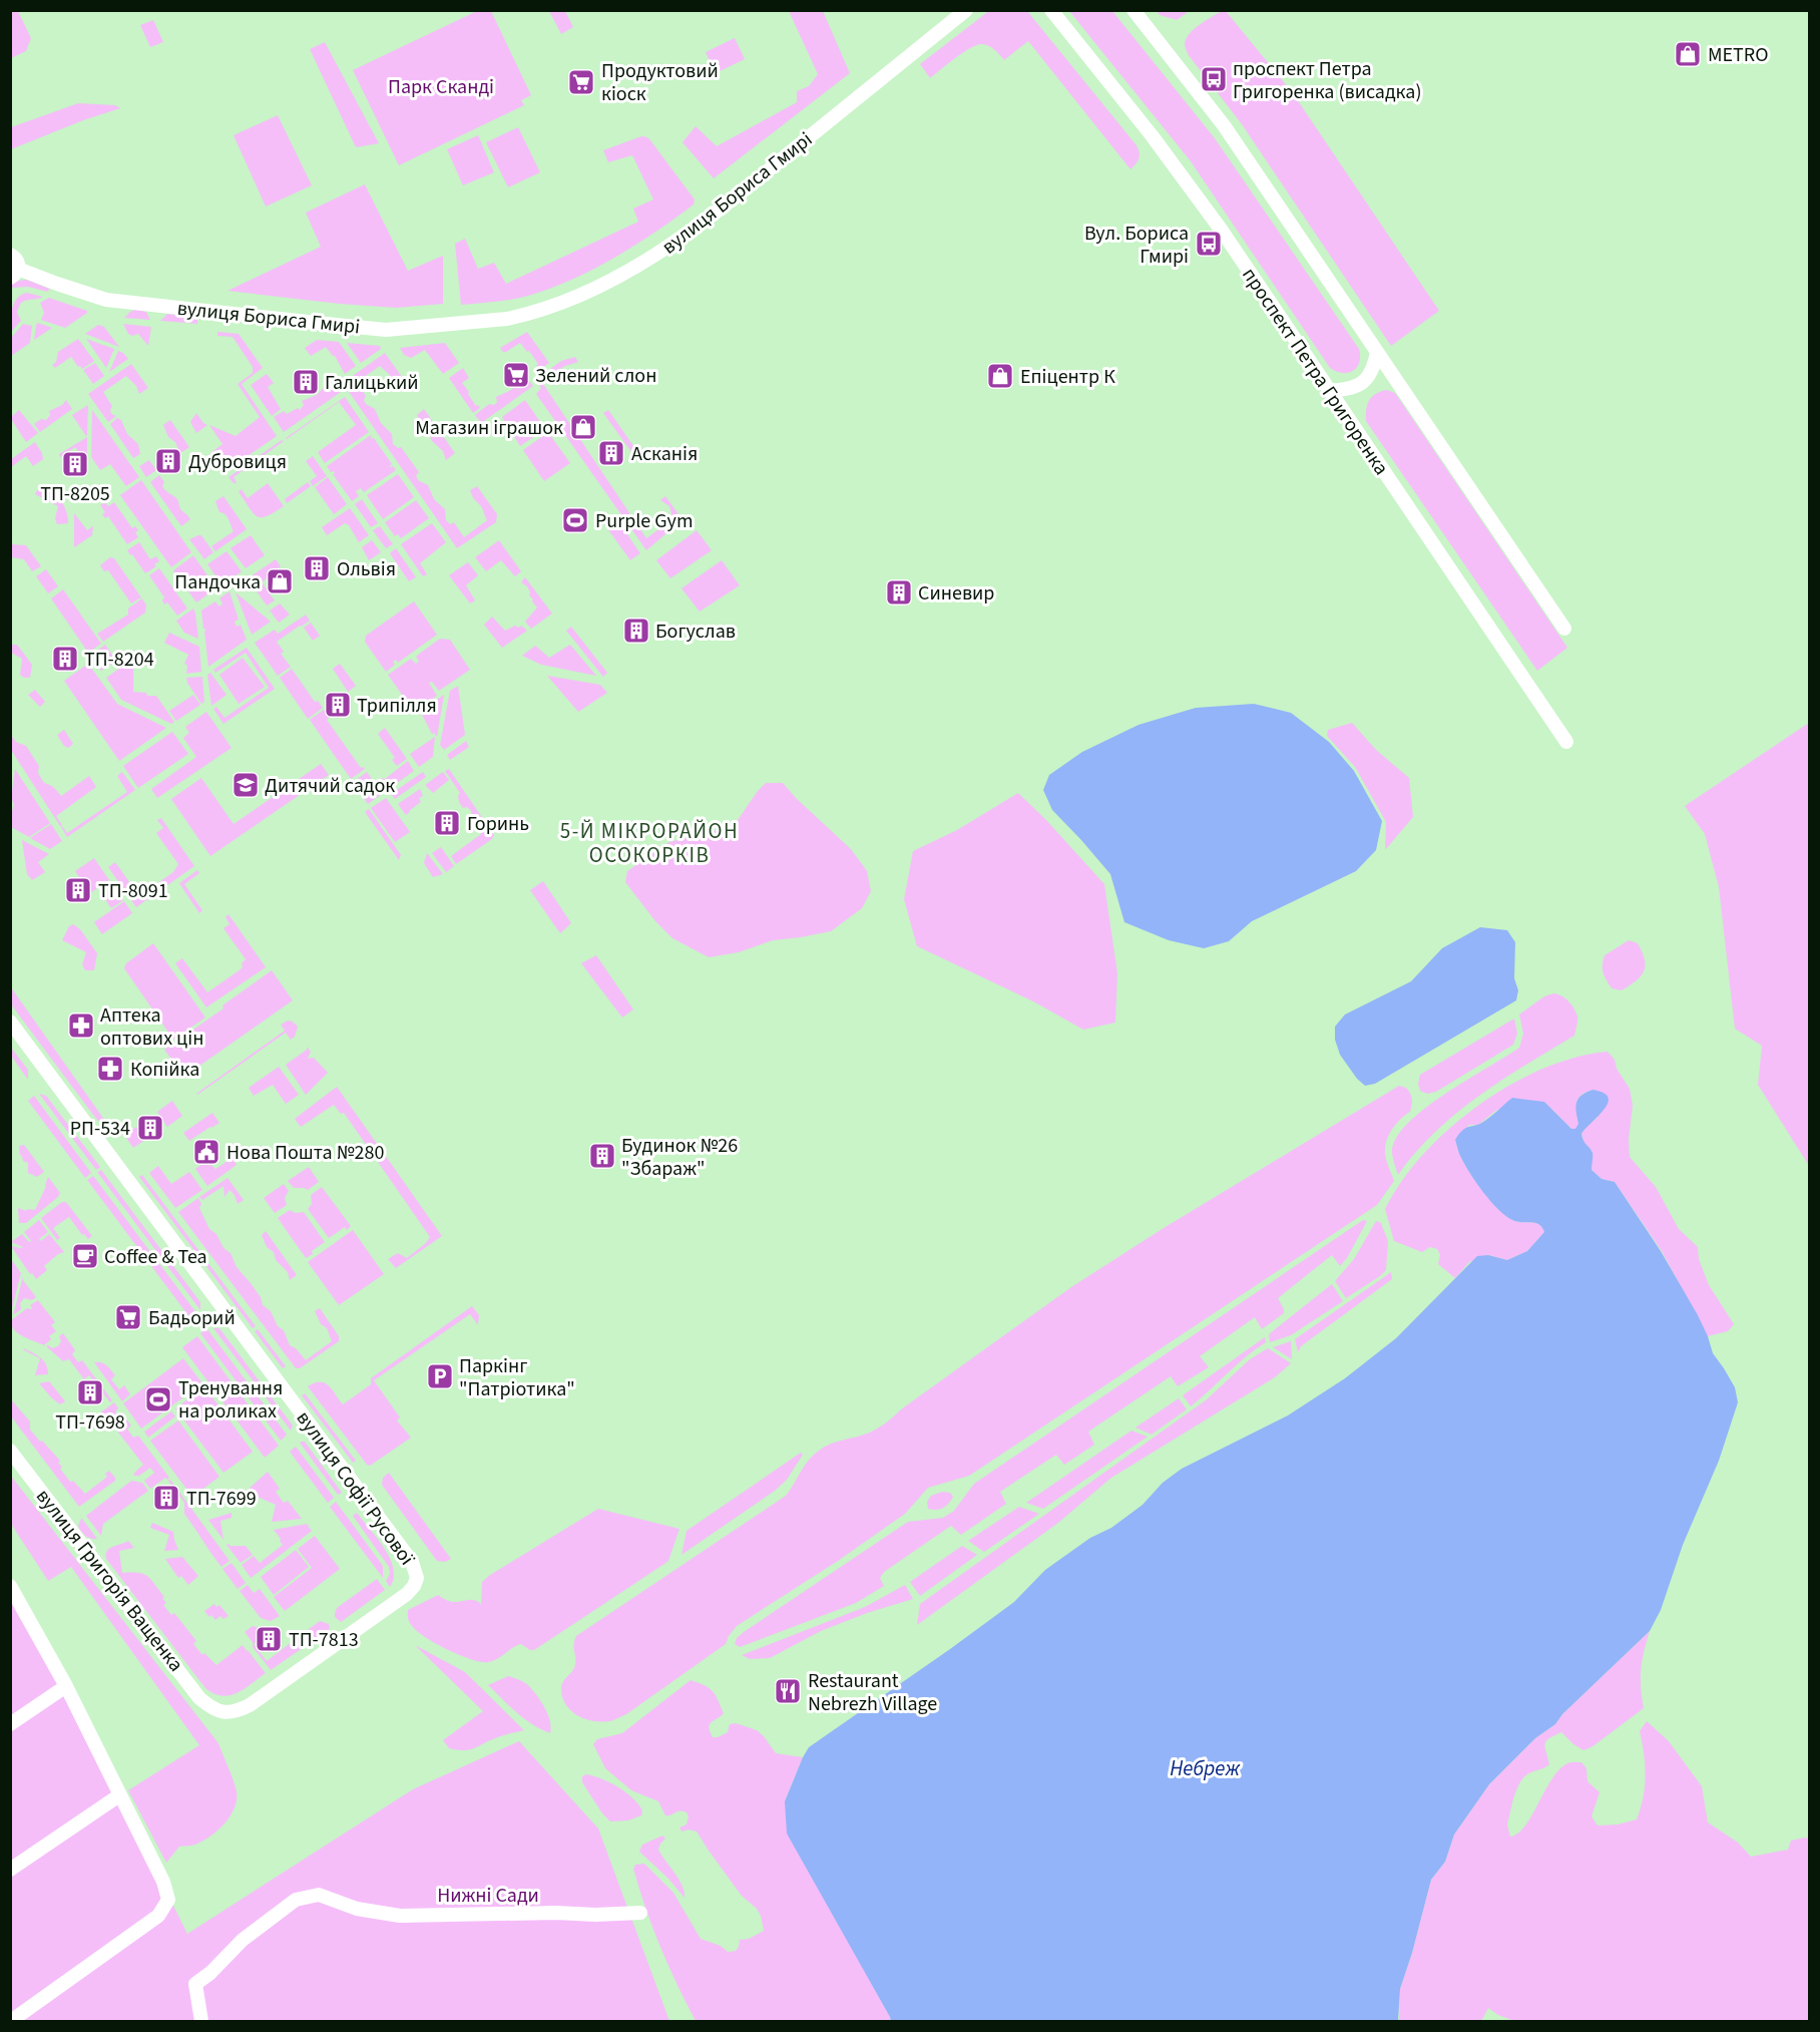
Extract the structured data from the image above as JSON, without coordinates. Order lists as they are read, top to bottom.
{
  "streets": {
    "street": [
      "вулиця Бориса Гмирі",
      "проспект Петра Григоренка",
      "вулиця Софії Русової",
      "вулиця Григорія Ващенка"
    ]
  },
  "crossings": [
    ["вулиця Софії Русової", "вулиця Григорія Ващенка"]
  ],
  "districts": ["5-Й МІКРОРАЙОН ОСОКОРКІВ"],
  "water": ["Небреж"],
  "parks": ["Парк Сканді", "Нижні Сади"],
  "places": {
    "shop": [
      "METRO",
      "Епіцентр К",
      "Магазин іграшок",
      "Пандочка"
    ],
    "bus stop": ["проспект Петра Григоренка (висадка)", "Вул. Бориса Гмирі"],
    "supermarket": ["Продуктовий кіоск", "Зелений слон", "Бадьорий"],
    "building": [
      "Галицький",
      "Асканія",
      "Дубровиця",
      "ТП-8205",
      "Ольвія",
      "Синевир",
      "Богуслав",
      "ТП-8204",
      "Трипілля",
      "Горинь",
      "ТП-8091",
      "РП-534",
      "Будинок №26 \"Збараж\"",
      "ТП-7698",
      "ТП-7699",
      "ТП-7813"
    ],
    "sports": ["Purple Gym", "Тренування на роликах"],
    "school or university": ["Дитячий садок"],
    "pharmacy": ["Аптека оптових цін", "Копійка"],
    "public building": ["Нова Пошта №280"],
    "cafe": ["Coffee & Tea"],
    "parking": ["Паркінг \"Патріотика\""],
    "restaurant": ["Restaurant Nebrezh Village"]
  }
}
